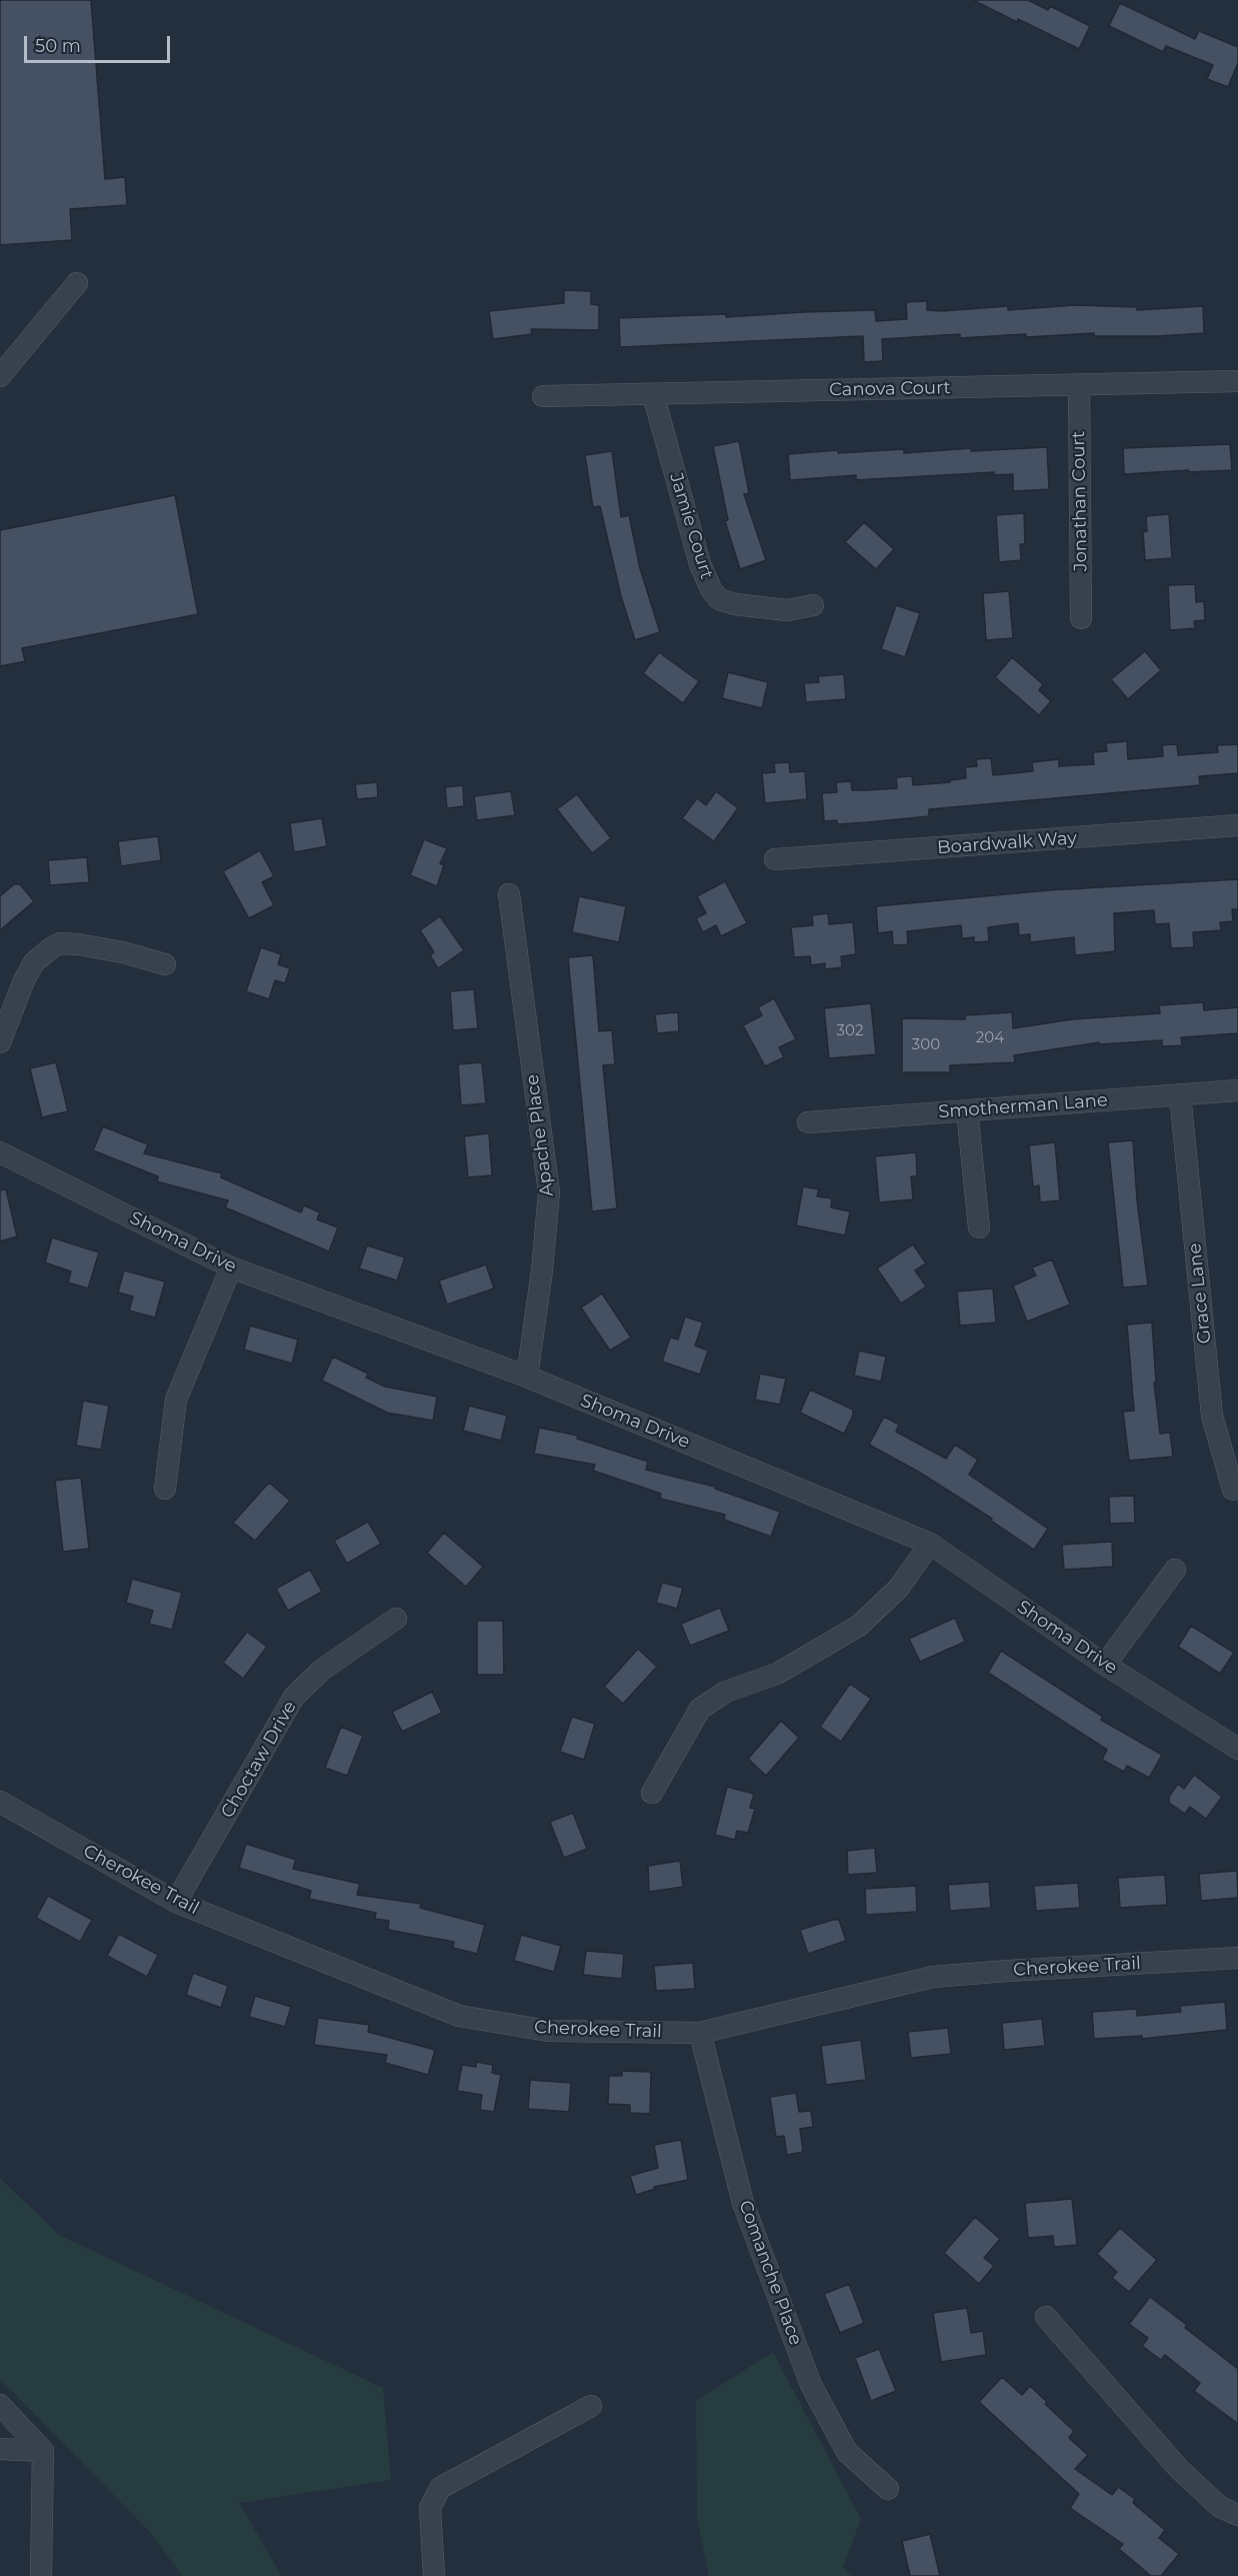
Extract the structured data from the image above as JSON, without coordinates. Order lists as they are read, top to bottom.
{
  "streets": {
    "street": [
      "Canova Court",
      "Jonathan Court",
      "Jamie Court",
      "Boardwalk Way",
      "Smotherman Lane",
      "Apache Place",
      "Shoma Drive",
      "Grace Lane",
      "Choctaw Drive",
      "Cherokee Trail",
      "Comanche Place"
    ]
  },
  "crossings": [
    ["Canova Court", "Jonathan Court"],
    ["Canova Court", "Jamie Court"],
    ["Smotherman Lane", "Grace Lane"],
    ["Apache Place", "Shoma Drive"],
    ["Choctaw Drive", "Cherokee Trail"],
    ["Cherokee Trail", "Comanche Place"]
  ],
  "house_numbers": ["302", "204", "300"],
  "scale_bar": "50 m"
}
